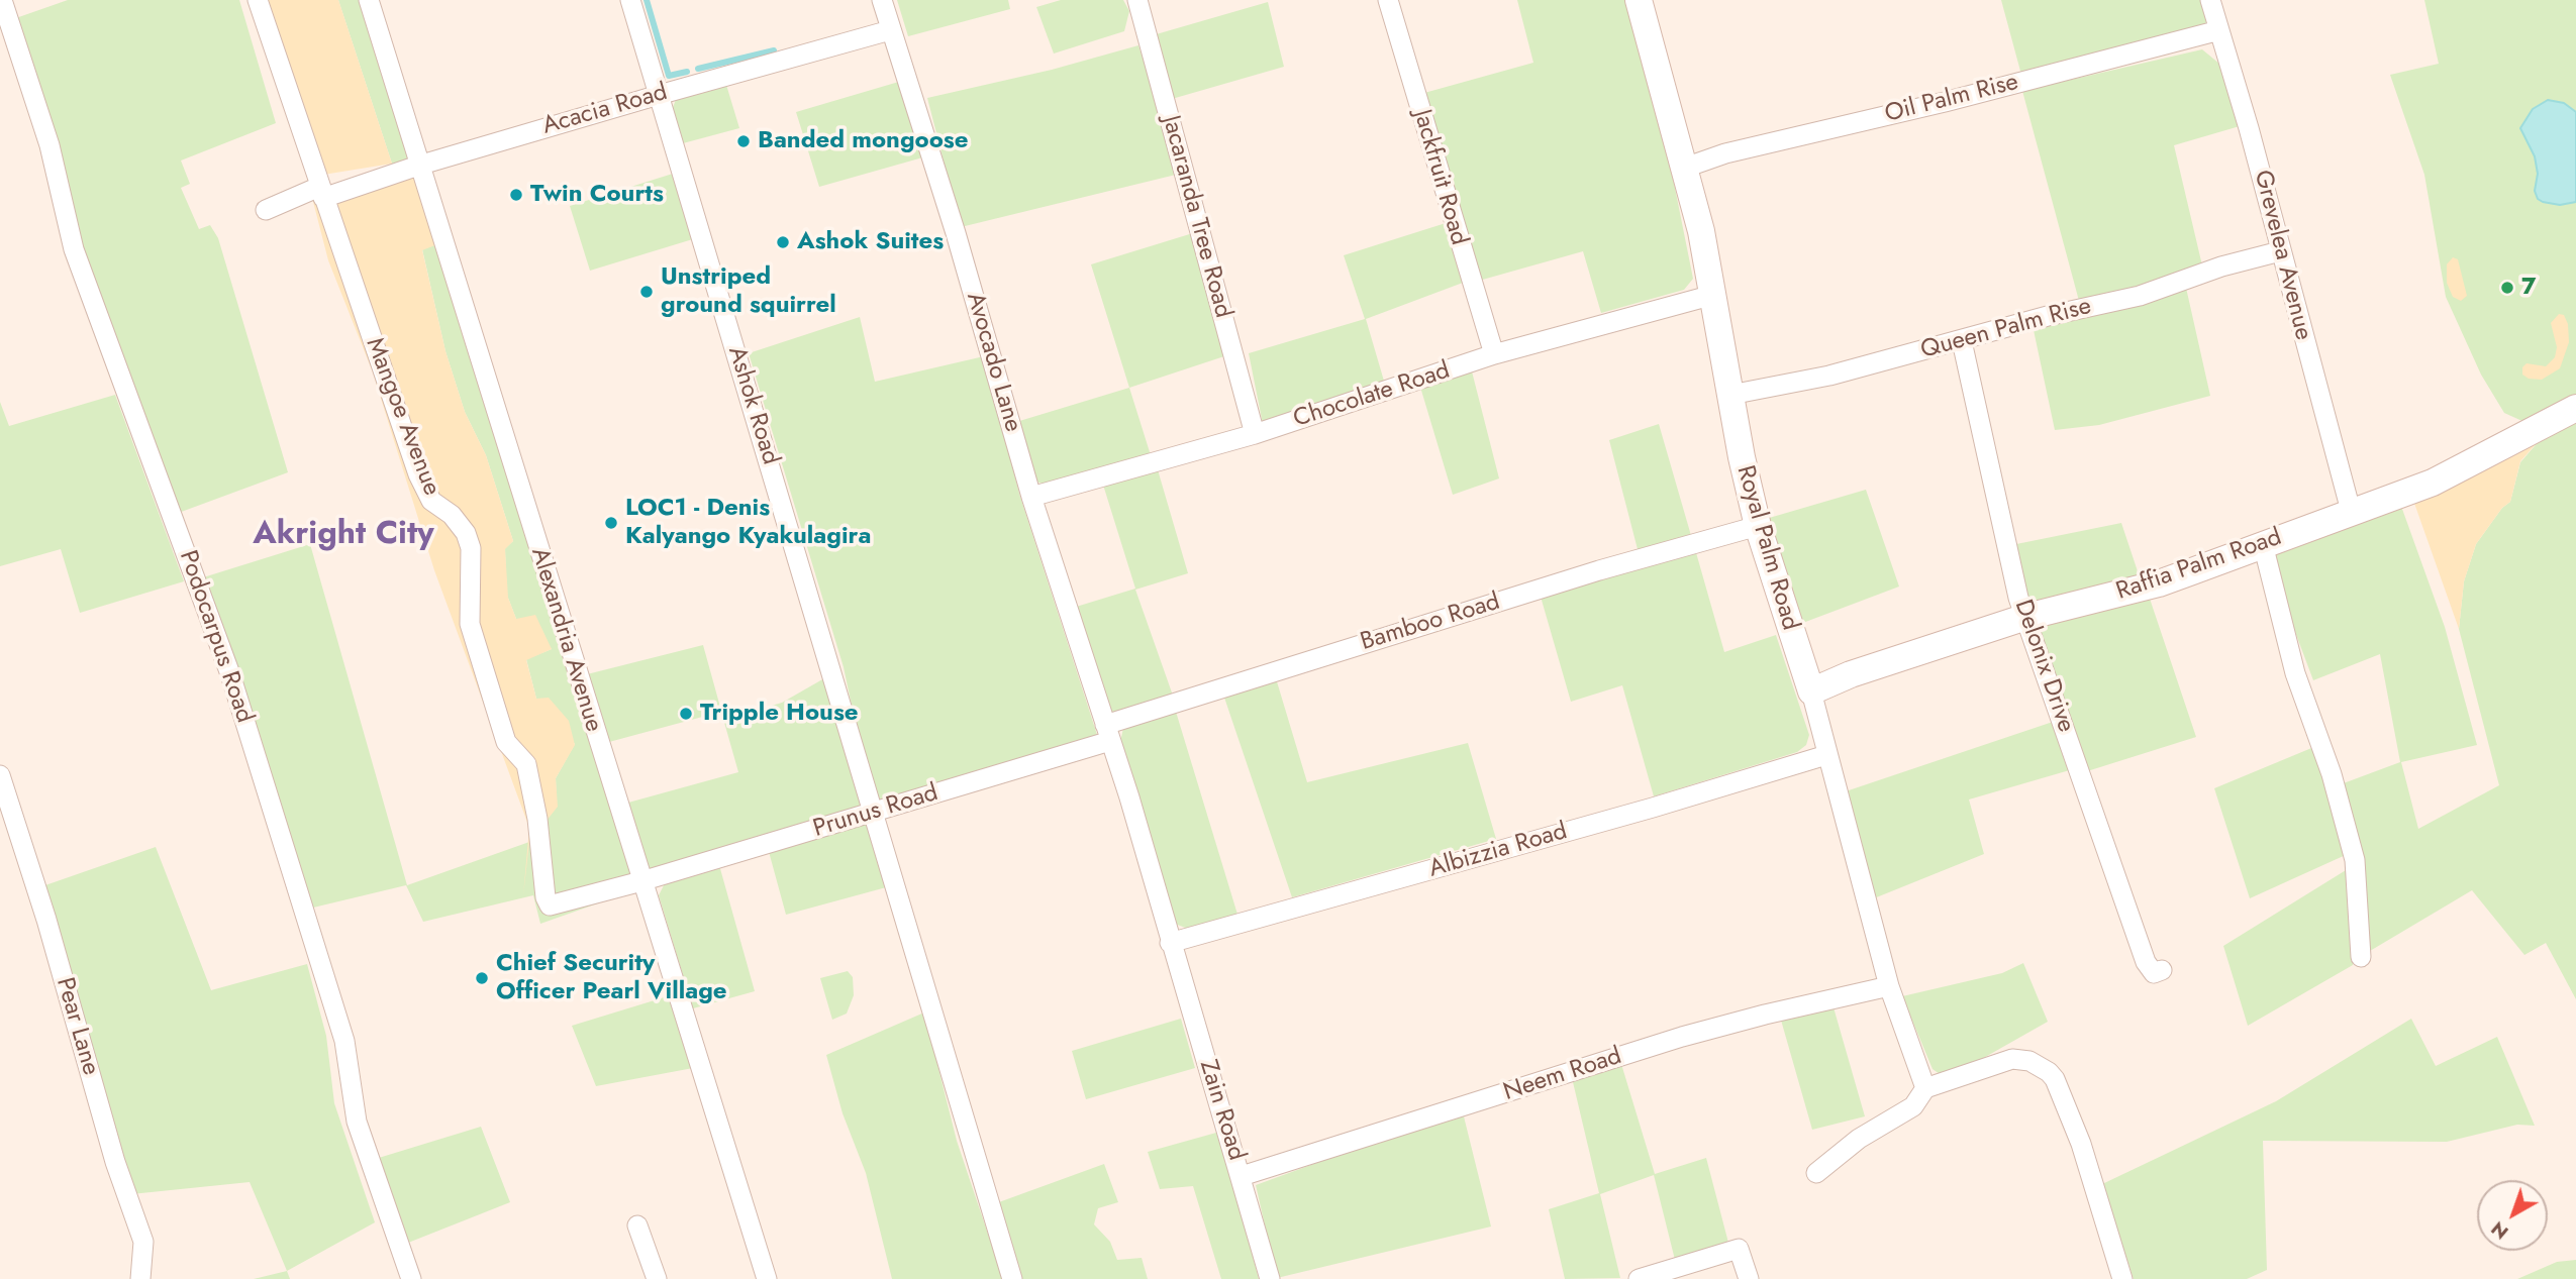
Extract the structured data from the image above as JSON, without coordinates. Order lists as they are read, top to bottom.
{
  "streets": {
    "street": [
      "Oil Palm Rise",
      "Acacia Road",
      "Jackfruit Road",
      "Jacaranda Tree Road",
      "Grevelea Avenue",
      "Queen Palm Rise",
      "Avocado Lane",
      "Chocolate Road",
      "Ashok Road",
      "Mangoe Avenue",
      "Royal Palm Road",
      "Raffia Palm Road",
      "Bamboo Road",
      "Podocarpus Road",
      "Alexandria Avenue",
      "Delonix Drive",
      "Prunus Road",
      "Albizzia Road",
      "Pear Lane",
      "Neem Road",
      "Zain Road"
    ]
  },
  "crossings": [
    ["Oil Palm Rise", "Grevelea Avenue"],
    ["Oil Palm Rise", "Royal Palm Road"],
    ["Acacia Road", "Avocado Lane"],
    ["Acacia Road", "Ashok Road"],
    ["Acacia Road", "Mangoe Avenue"],
    ["Acacia Road", "Alexandria Avenue"],
    ["Jackfruit Road", "Chocolate Road"],
    ["Jacaranda Tree Road", "Chocolate Road"],
    ["Grevelea Avenue", "Queen Palm Rise"],
    ["Grevelea Avenue", "Raffia Palm Road"],
    ["Queen Palm Rise", "Royal Palm Road"],
    ["Queen Palm Rise", "Delonix Drive"],
    ["Avocado Lane", "Chocolate Road"],
    ["Avocado Lane", "Bamboo Road"],
    ["Avocado Lane", "Prunus Road"],
    ["Avocado Lane", "Zain Road"],
    ["Chocolate Road", "Royal Palm Road"],
    ["Ashok Road", "Prunus Road"],
    ["Mangoe Avenue", "Prunus Road"],
    ["Royal Palm Road", "Raffia Palm Road"],
    ["Royal Palm Road", "Bamboo Road"],
    ["Royal Palm Road", "Albizzia Road"],
    ["Royal Palm Road", "Neem Road"],
    ["Raffia Palm Road", "Delonix Drive"],
    ["Bamboo Road", "Prunus Road"],
    ["Bamboo Road", "Zain Road"],
    ["Alexandria Avenue", "Prunus Road"],
    ["Prunus Road", "Zain Road"],
    ["Albizzia Road", "Zain Road"],
    ["Neem Road", "Zain Road"]
  ],
  "districts": ["Akright City"],
  "places": [
    "Banded mongoose",
    "Twin Courts",
    "Ashok Suites",
    "7",
    "Unstriped ground squirrel",
    "LOC1 - Denis Kalyango Kyakulagira",
    "Tripple House",
    "Chief Security Officer Pearl Village"
  ],
  "north": "bottom left"
}
